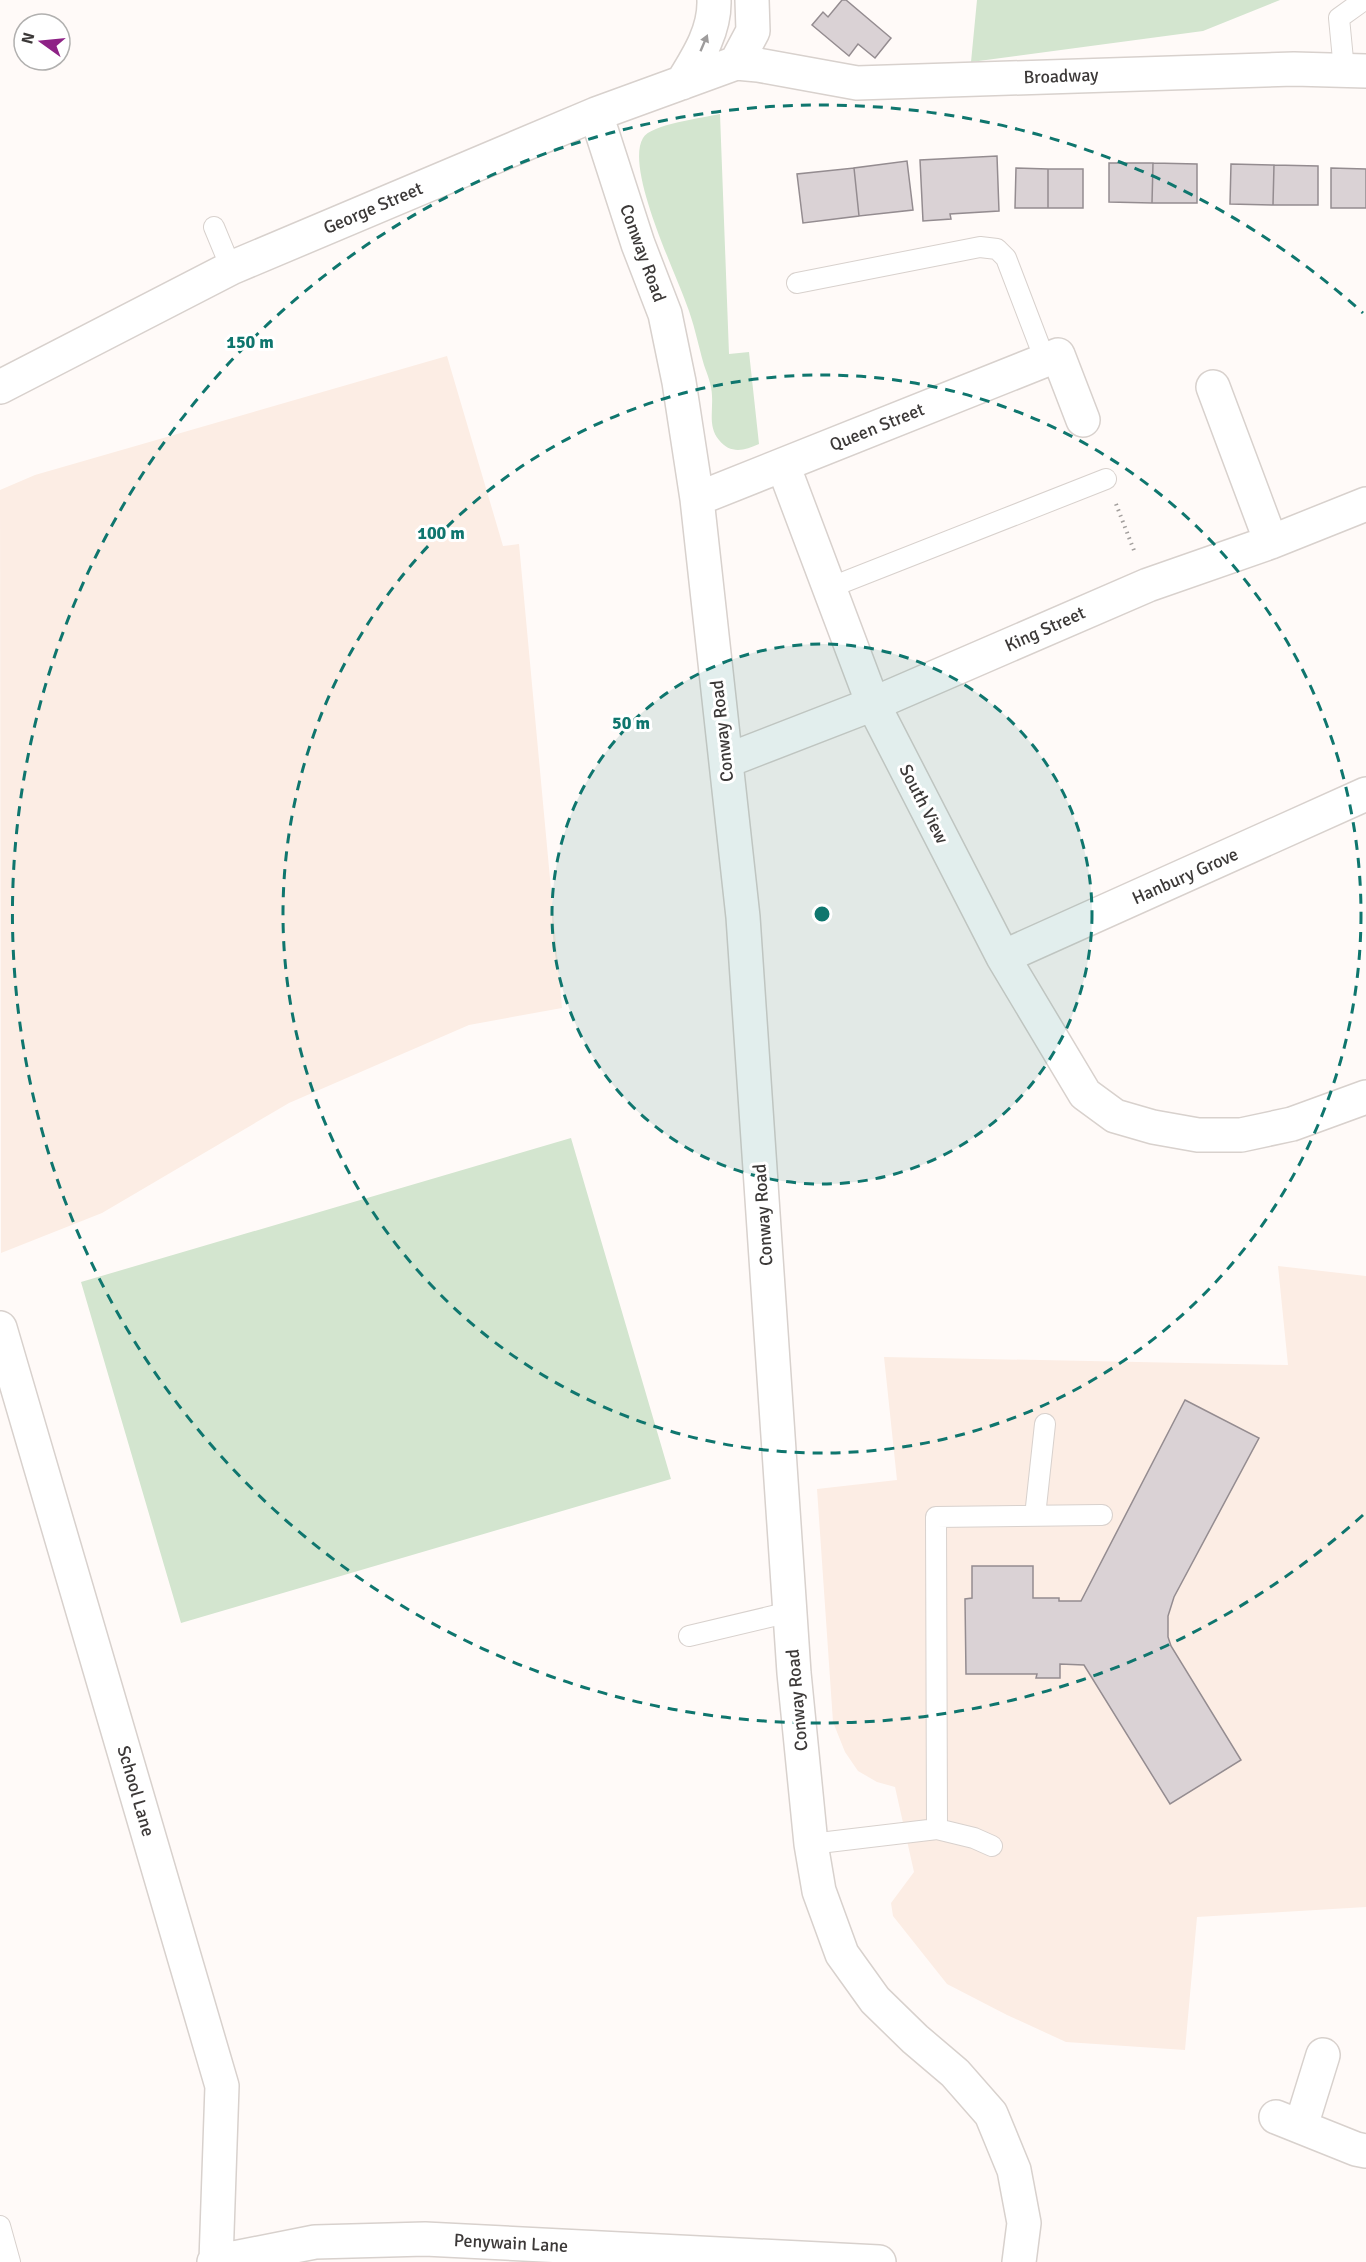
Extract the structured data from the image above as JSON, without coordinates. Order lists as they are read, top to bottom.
{
  "streets": {
    "street": [
      "Broadway",
      "George Street",
      "Conway Road",
      "Queen Street",
      "King Street",
      "South View",
      "Hanbury Grove",
      "School Lane",
      "Penywain Lane"
    ]
  },
  "crossings": [
    ["Broadway", "George Street"],
    ["George Street", "Conway Road"],
    ["Conway Road", "Queen Street"],
    ["Conway Road", "King Street"],
    ["Queen Street", "South View"],
    ["King Street", "South View"],
    ["South View", "Hanbury Grove"],
    ["School Lane", "Penywain Lane"]
  ],
  "north": "left",
  "rings": ["150 m", "100 m", "50 m"]
}
